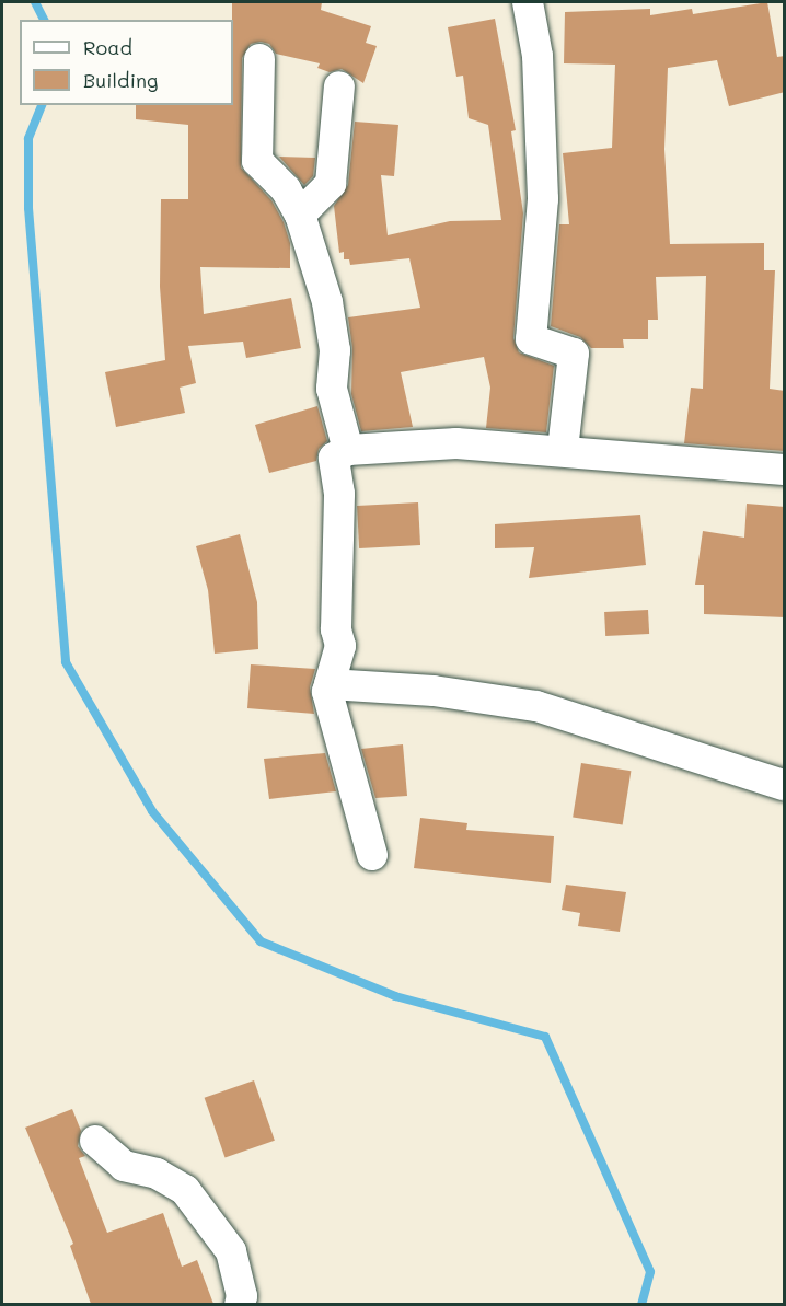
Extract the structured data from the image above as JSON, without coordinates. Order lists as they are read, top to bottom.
{
  "legend": ["Road", "Building"]
}
